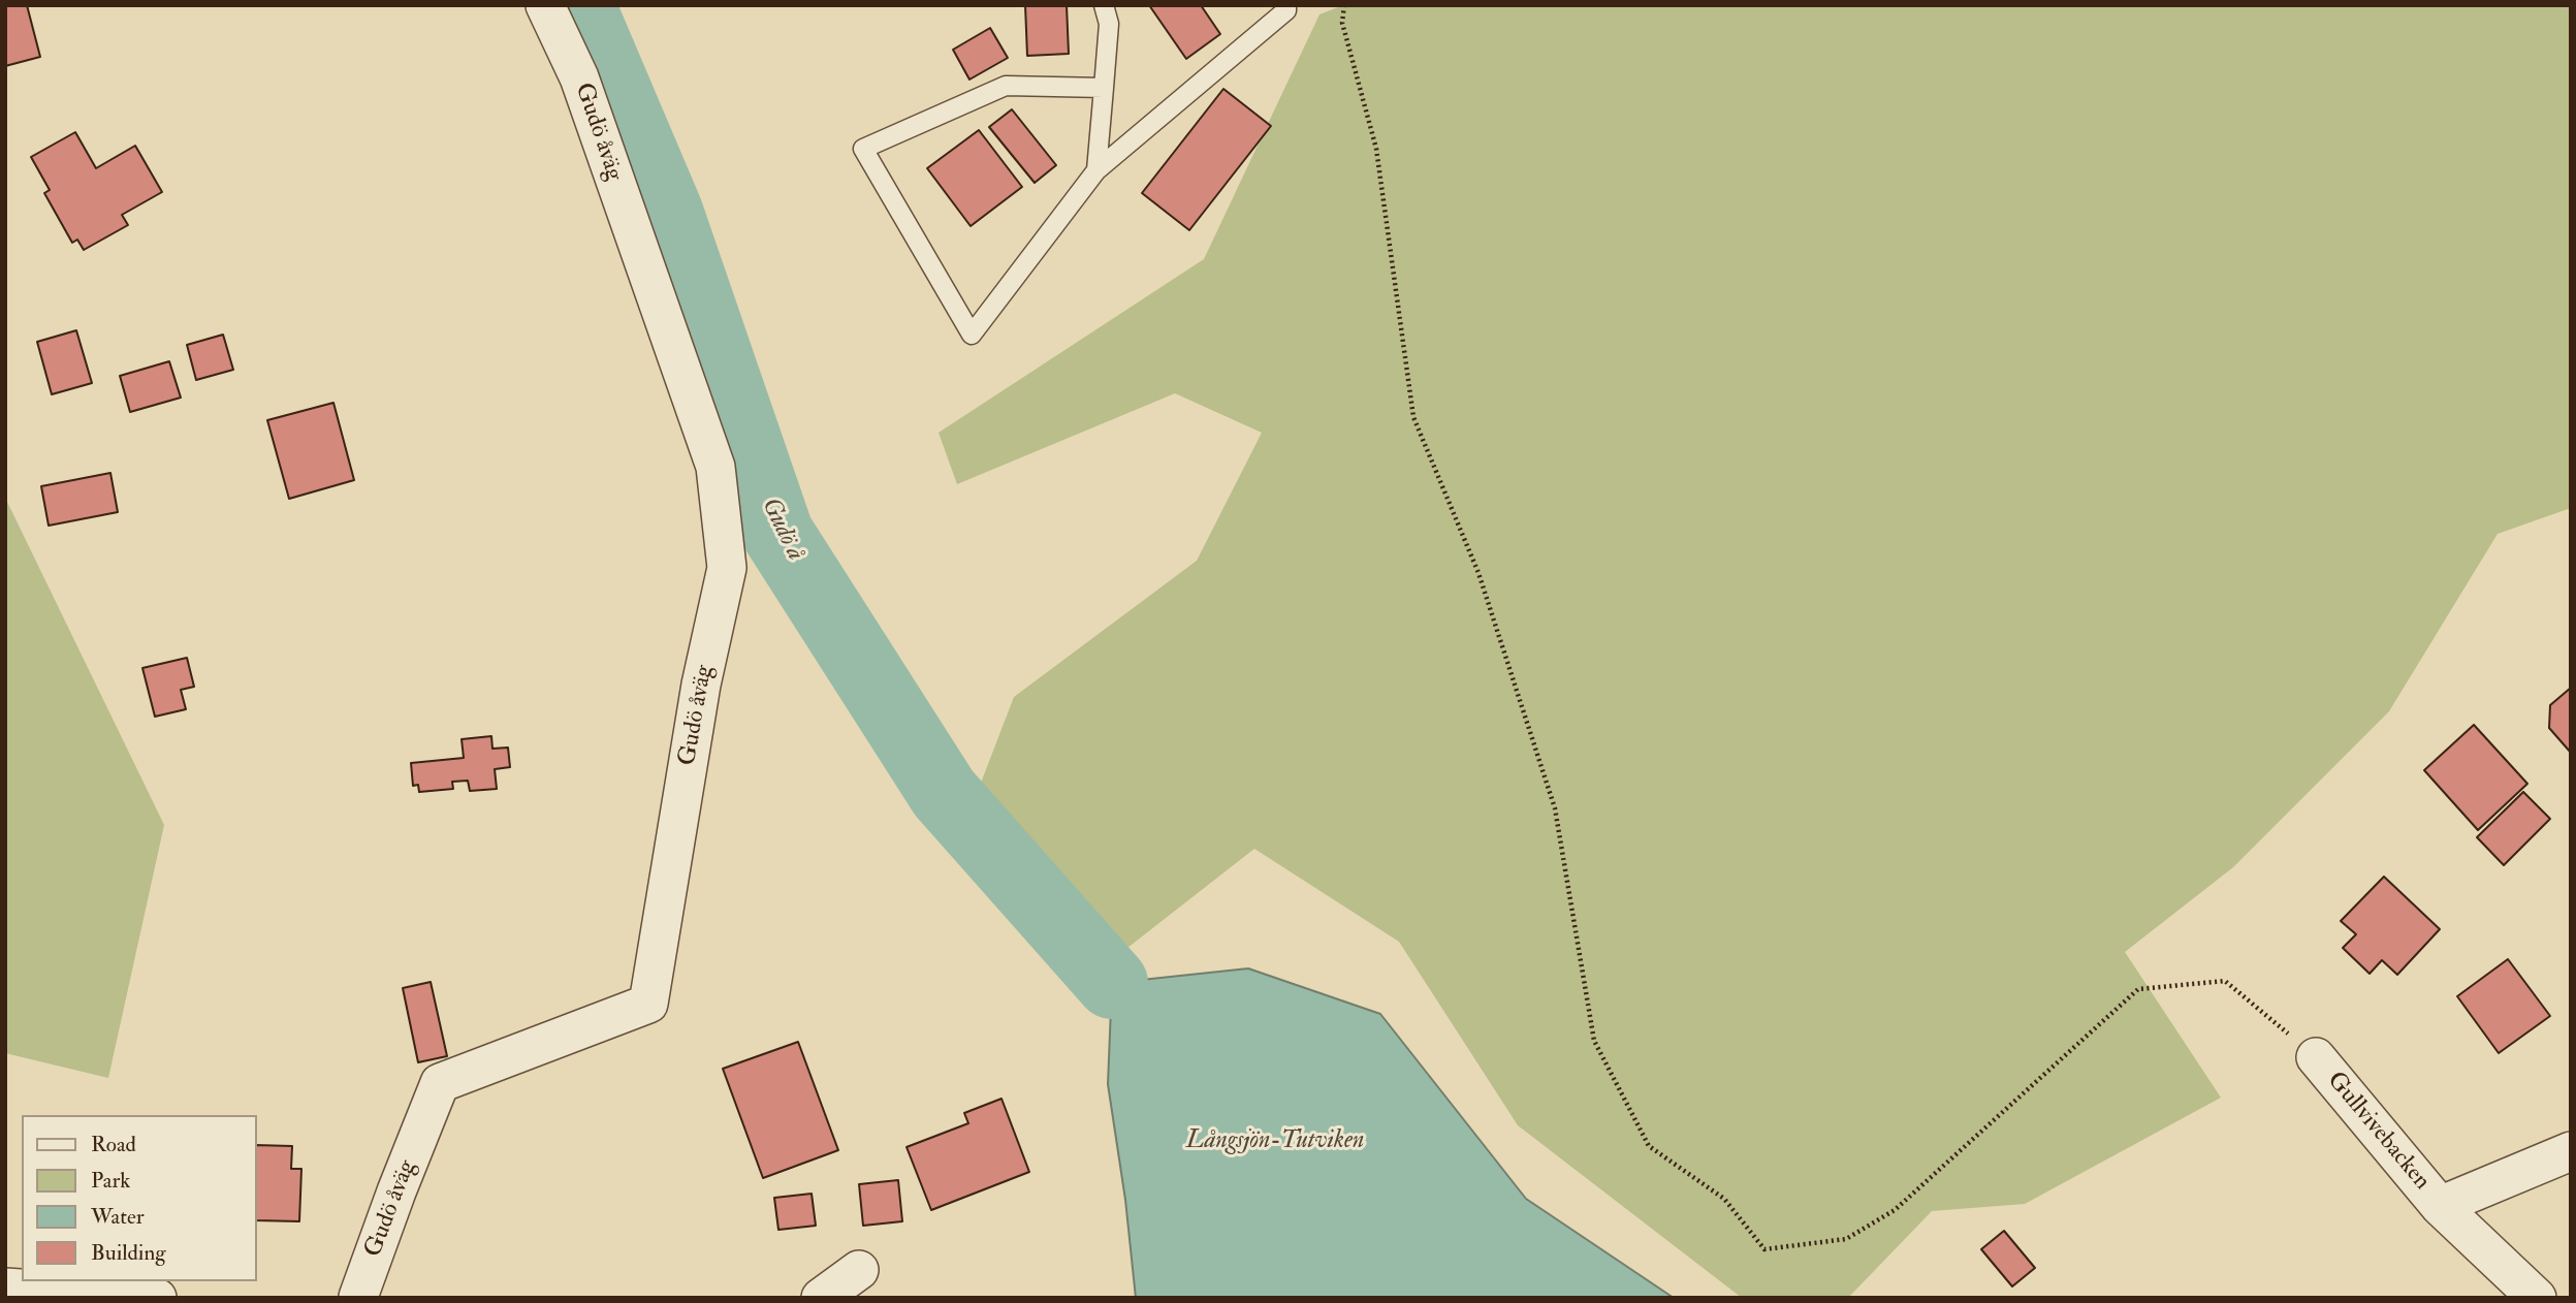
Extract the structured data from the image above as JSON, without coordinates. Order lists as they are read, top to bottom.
{
  "streets": {
    "street": ["Gudö åväg", "Gullvivebacken"]
  },
  "water": ["Gudö å", "Långsjön-Tutviken"],
  "legend": [
    "Road",
    "Park",
    "Water",
    "Building"
  ]
}
